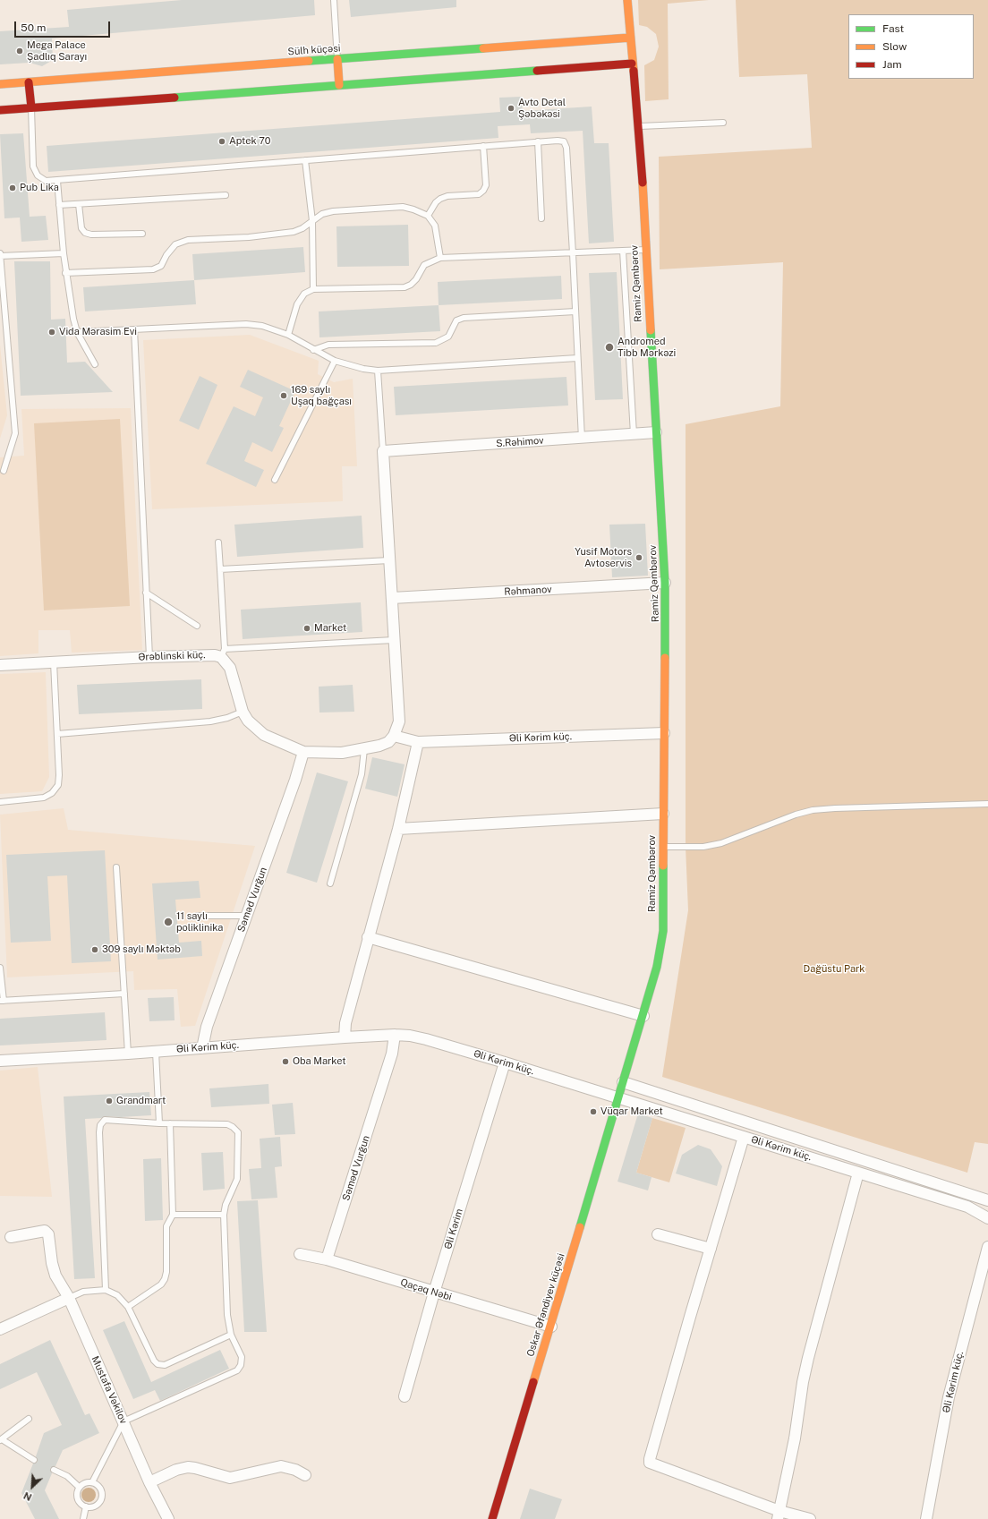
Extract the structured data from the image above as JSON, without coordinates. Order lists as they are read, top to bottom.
{
  "streets": {
    "main road": ["Sülh küçəsi", "Ramiz Qəmbərov", "Oskar Əfəndiyev küçəsi"],
    "street": [
      "S.Rəhimov",
      "Rəhmanov",
      "Ərəblinski küç.",
      "Əli Kərim küç.",
      "Səməd Vurğun",
      "Əli Kərim",
      "Qaçaq Nəbi",
      "Mustafa Vəkilov"
    ]
  },
  "crossings": [
    ["Sülh küçəsi", "Ramiz Qəmbərov"],
    ["Ramiz Qəmbərov", "S.Rəhimov"],
    ["Ramiz Qəmbərov", "Rəhmanov"],
    ["Ramiz Qəmbərov", "Əli Kərim küç."],
    ["Ramiz Qəmbərov", "Oskar Əfəndiyev küçəsi"],
    ["Əli Kərim küç.", "Səməd Vurğun"],
    ["Əli Kərim küç.", "Əli Kərim"],
    ["Əli Kərim küç.", "Oskar Əfəndiyev küçəsi"],
    ["Səməd Vurğun", "Qaçaq Nəbi"],
    ["Əli Kərim", "Qaçaq Nəbi"],
    ["Qaçaq Nəbi", "Oskar Əfəndiyev küçəsi"]
  ],
  "parks": ["Dağüstu Park"],
  "places": [
    "Mega Palace Şadlıq Sarayı",
    "Avto Detal Şəbəkəsi",
    "Aptek 70",
    "Pub Lika",
    "Vida Mərasim Evi",
    "Andromed Tibb Mərkəzi",
    "169 saylı Uşaq bağçası",
    "Yusif Motors Avtoservis",
    "Market",
    "11 saylı poliklinika",
    "309 saylı Məktəb",
    "Oba Market",
    "Grandmart",
    "Vüqar Market"
  ],
  "legend": ["Fast", "Slow", "Jam"],
  "scale_bar": "50 m",
  "north": "bottom left"
}
